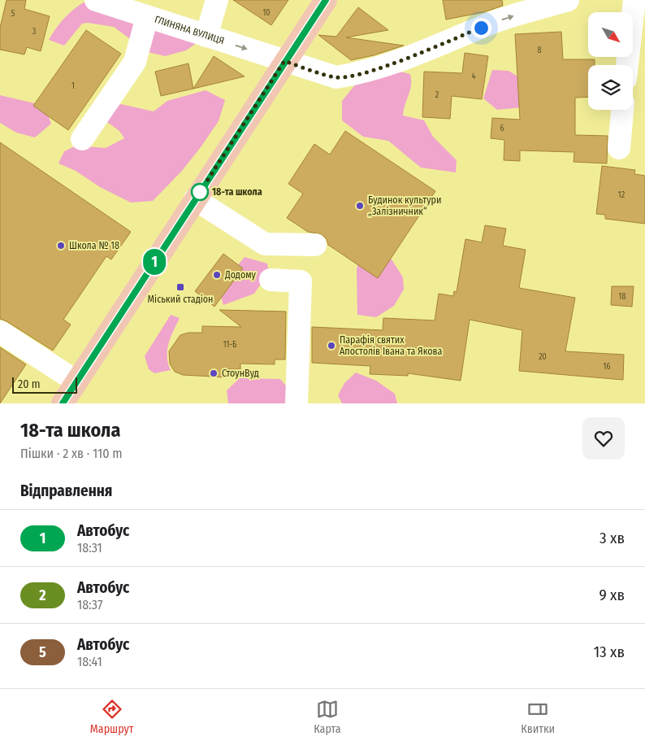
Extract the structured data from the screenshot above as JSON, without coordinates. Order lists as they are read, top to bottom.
{
  "streets": {
    "street": ["ГЛИНЯНА ВУЛИЦЯ"]
  },
  "one_way": ["ГЛИНЯНА ВУЛИЦЯ"],
  "places": {
    "other": [
      "18-та школа",
      "Будинок культури „Залізничник“",
      "Школа № 18",
      "Додому",
      "Парафія святих Апостолів Івана та Якова",
      "СтоунВуд"
    ],
    "transit": ["Міський стадіон"]
  },
  "lines": ["bus line 1"],
  "house_numbers": [
    "10",
    "5",
    "3",
    "8",
    "4",
    "1",
    "2",
    "6",
    "12",
    "18",
    "11-Б",
    "20",
    "16"
  ],
  "scale_bar": "20 m",
  "north": "bottom right",
  "page": {
    "on_map": "1",
    "scale": "20 m",
    "heading": [
      ["18-та школа", "Пішки · 2 хв · 110 m"],
      "Відправлення"
    ],
    "list": [
      {
        "mark": "1",
        "name": "Автобус",
        "note": "18:31",
        "value": "3 хв"
      },
      {
        "mark": "2",
        "name": "Автобус",
        "note": "18:37",
        "value": "9 хв"
      },
      {
        "mark": "5",
        "name": "Автобус",
        "note": "18:41",
        "value": "13 хв"
      }
    ],
    "tabs": ["Маршрут", "Карта", "Квитки"]
  }
}
